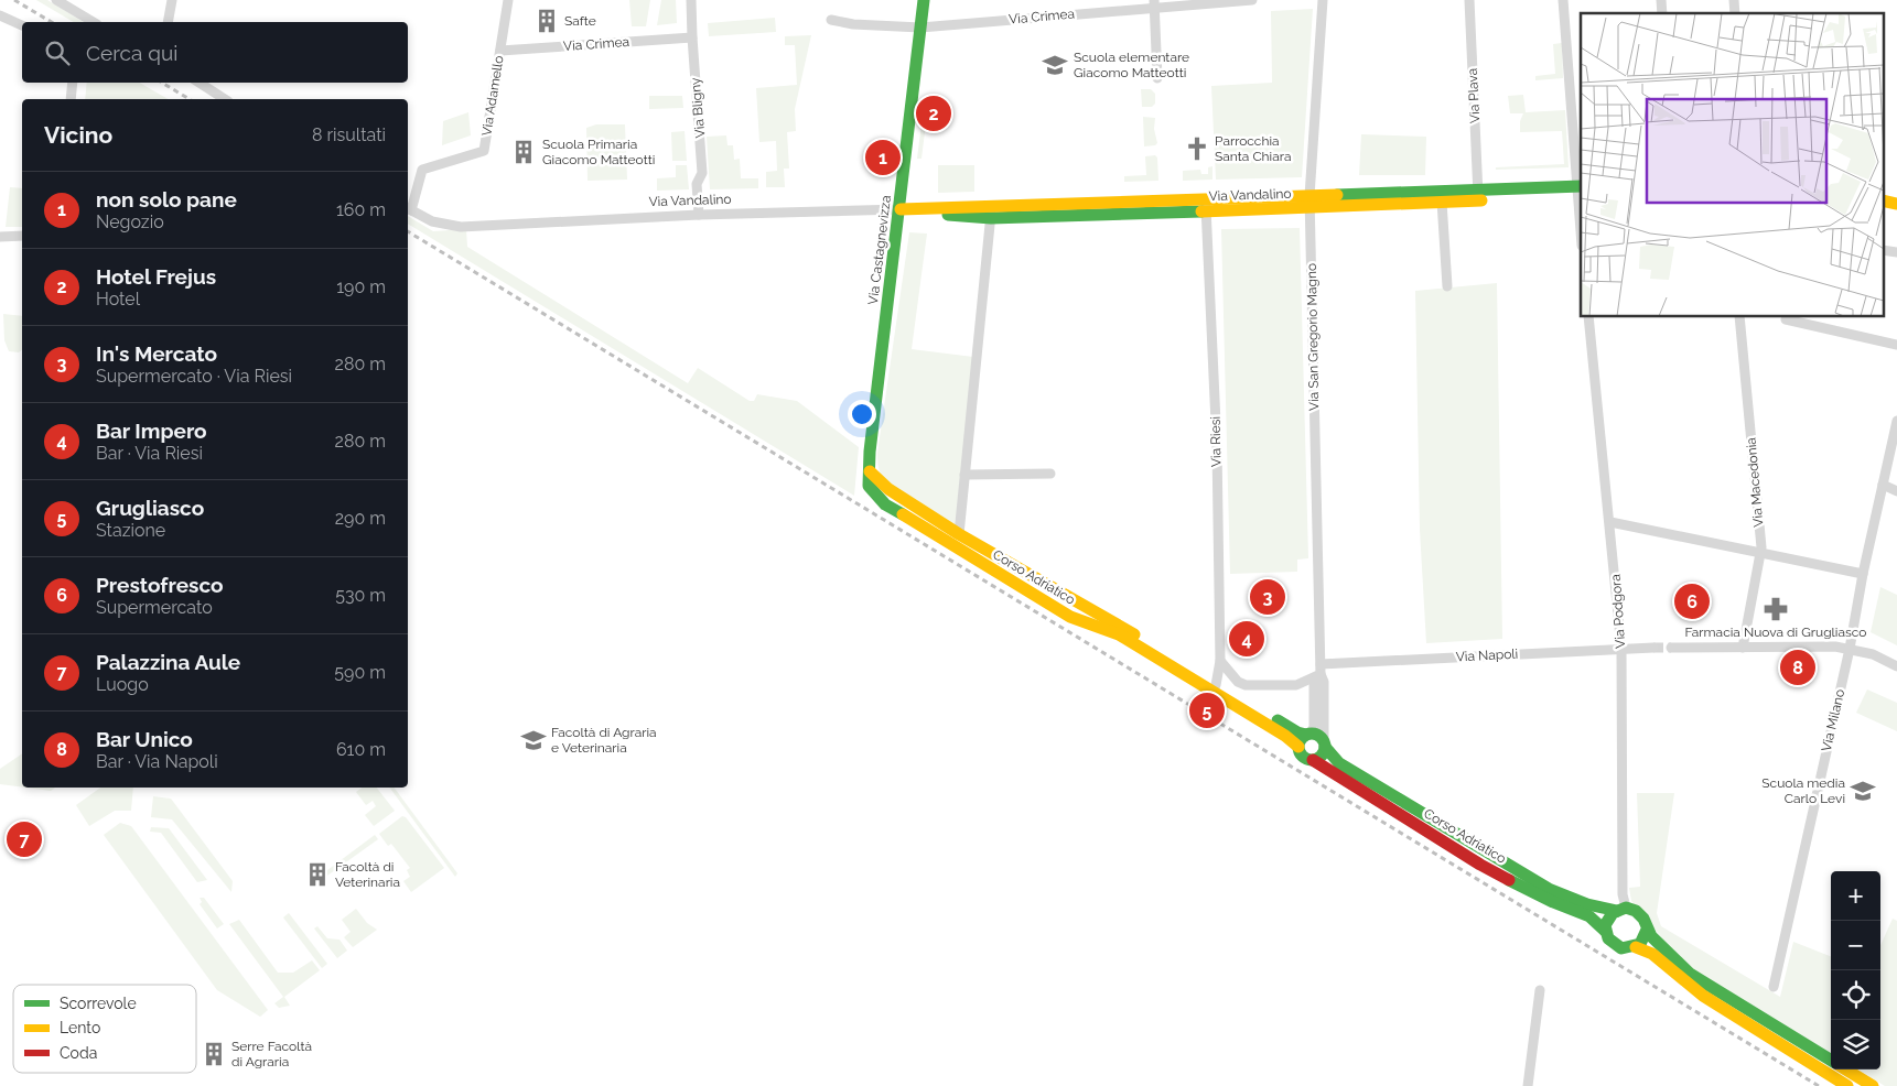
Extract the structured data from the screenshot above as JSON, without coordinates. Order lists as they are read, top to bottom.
{
  "streets": {
    "street": [
      "Via Crimea",
      "Via Adamello",
      "Via Plava",
      "Via Bligny",
      "Via Vandalino",
      "Via Castagnevizza",
      "Via San Gregorio Magno",
      "Via Riesi",
      "Via Macedonia",
      "Corso Adriatico",
      "Via Podgora",
      "Via Napoli",
      "Via Milano"
    ]
  },
  "crossings": [
    ["Via Crimea", "Via Adamello"],
    ["Via Crimea", "Via Bligny"],
    ["Via Crimea", "Via Castagnevizza"],
    ["Via Adamello", "Via Vandalino"],
    ["Via Plava", "Via Vandalino"],
    ["Via Bligny", "Via Vandalino"],
    ["Via Vandalino", "Via Castagnevizza"],
    ["Via Vandalino", "Via San Gregorio Magno"],
    ["Via Vandalino", "Via Riesi"],
    ["Via Castagnevizza", "Corso Adriatico"],
    ["Via San Gregorio Magno", "Corso Adriatico"],
    ["Via San Gregorio Magno", "Via Napoli"],
    ["Via Riesi", "Corso Adriatico"],
    ["Via Riesi", "Via Napoli"],
    ["Corso Adriatico", "Via Podgora"],
    ["Via Podgora", "Via Napoli"]
  ],
  "places": {
    "building": [
      "Safte",
      "Scuola Primaria Giacomo Matteotti",
      "Facoltà di Veterinaria",
      "Serre Facoltà di Agraria"
    ],
    "school or university": ["Scuola elementare Giacomo Matteotti", "Facoltà di Agraria e Veterinaria", "Scuola media Carlo Levi"],
    "church": ["Parrocchia Santa Chiara"],
    "pharmacy": ["Farmacia Nuova di Grugliasco"]
  },
  "legend": ["Scorrevole", "Lento", "Coda"],
  "page": {
    "search": "Cerca qui",
    "pins": [
      "2",
      "1",
      "3",
      "6",
      "4",
      "8",
      "5",
      "7"
    ],
    "heading": ["Vicino", "8 risultati"],
    "list": [
      {
        "mark": "1",
        "name": "non solo pane",
        "note": "Negozio",
        "value": "160 m"
      },
      {
        "mark": "2",
        "name": "Hotel Frejus",
        "note": "Hotel",
        "value": "190 m"
      },
      {
        "mark": "3",
        "name": "In's Mercato",
        "note": "Supermercato · Via Riesi",
        "value": "280 m"
      },
      {
        "mark": "4",
        "name": "Bar Impero",
        "note": "Bar · Via Riesi",
        "value": "280 m"
      },
      {
        "mark": "5",
        "name": "Grugliasco",
        "note": "Stazione",
        "value": "290 m"
      },
      {
        "mark": "6",
        "name": "Prestofresco",
        "note": "Supermercato",
        "value": "530 m"
      },
      {
        "mark": "7",
        "name": "Palazzina Aule",
        "note": "Luogo",
        "value": "590 m"
      },
      {
        "mark": "8",
        "name": "Bar Unico",
        "note": "Bar · Via Napoli",
        "value": "610 m"
      }
    ],
    "map_buttons": ["+", "−"]
  }
}
